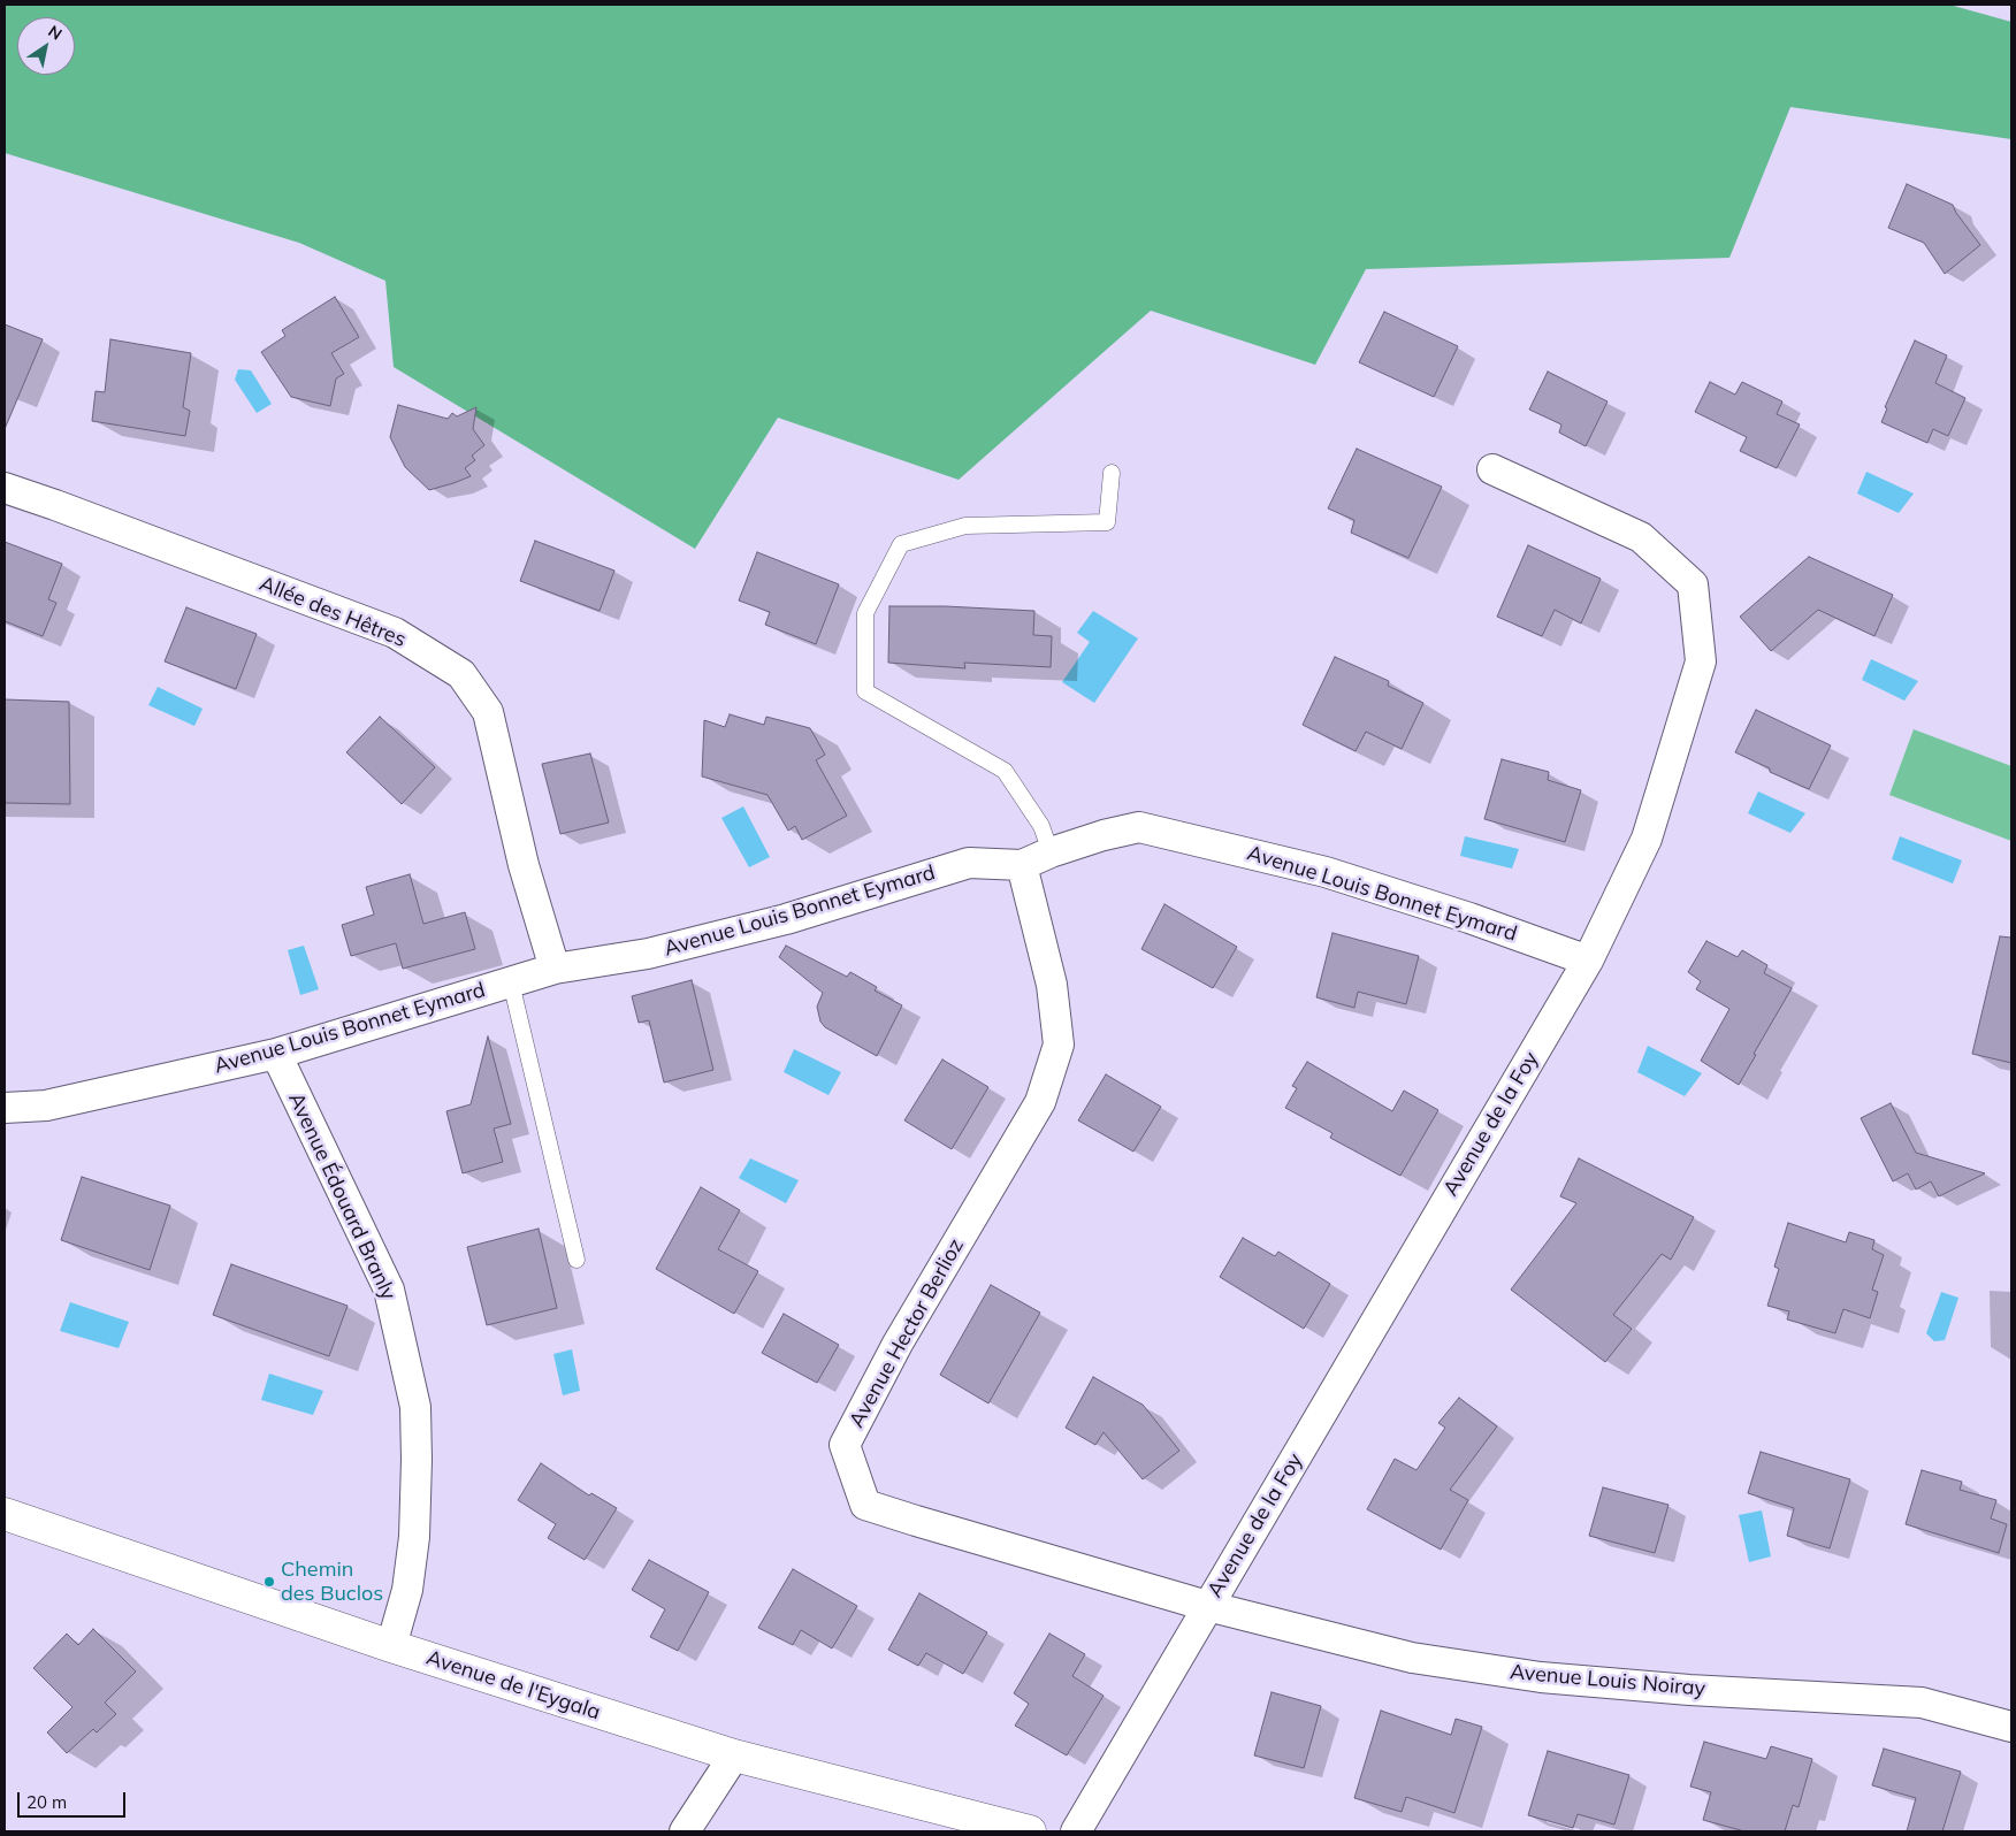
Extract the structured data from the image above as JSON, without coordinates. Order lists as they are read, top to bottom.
{
  "streets": {
    "street": [
      "Allée des Hêtres",
      "Avenue Louis Bonnet Eymard",
      "Avenue de la Foy",
      "Avenue Édouard Branly",
      "Avenue Hector Berlioz",
      "Avenue Louis Noiray",
      "Avenue de l'Eygala"
    ]
  },
  "crossings": [
    ["Allée des Hêtres", "Avenue Louis Bonnet Eymard"],
    ["Avenue Louis Bonnet Eymard", "Avenue de la Foy"],
    ["Avenue Louis Bonnet Eymard", "Avenue Édouard Branly"],
    ["Avenue Louis Bonnet Eymard", "Avenue Hector Berlioz"],
    ["Avenue de la Foy", "Avenue Hector Berlioz"],
    ["Avenue de la Foy", "Avenue Louis Noiray"],
    ["Avenue Édouard Branly", "Avenue de l'Eygala"],
    ["Avenue Hector Berlioz", "Avenue Louis Noiray"]
  ],
  "places": ["Chemin des Buclos"],
  "scale_bar": "20 m",
  "north": "top right"
}
